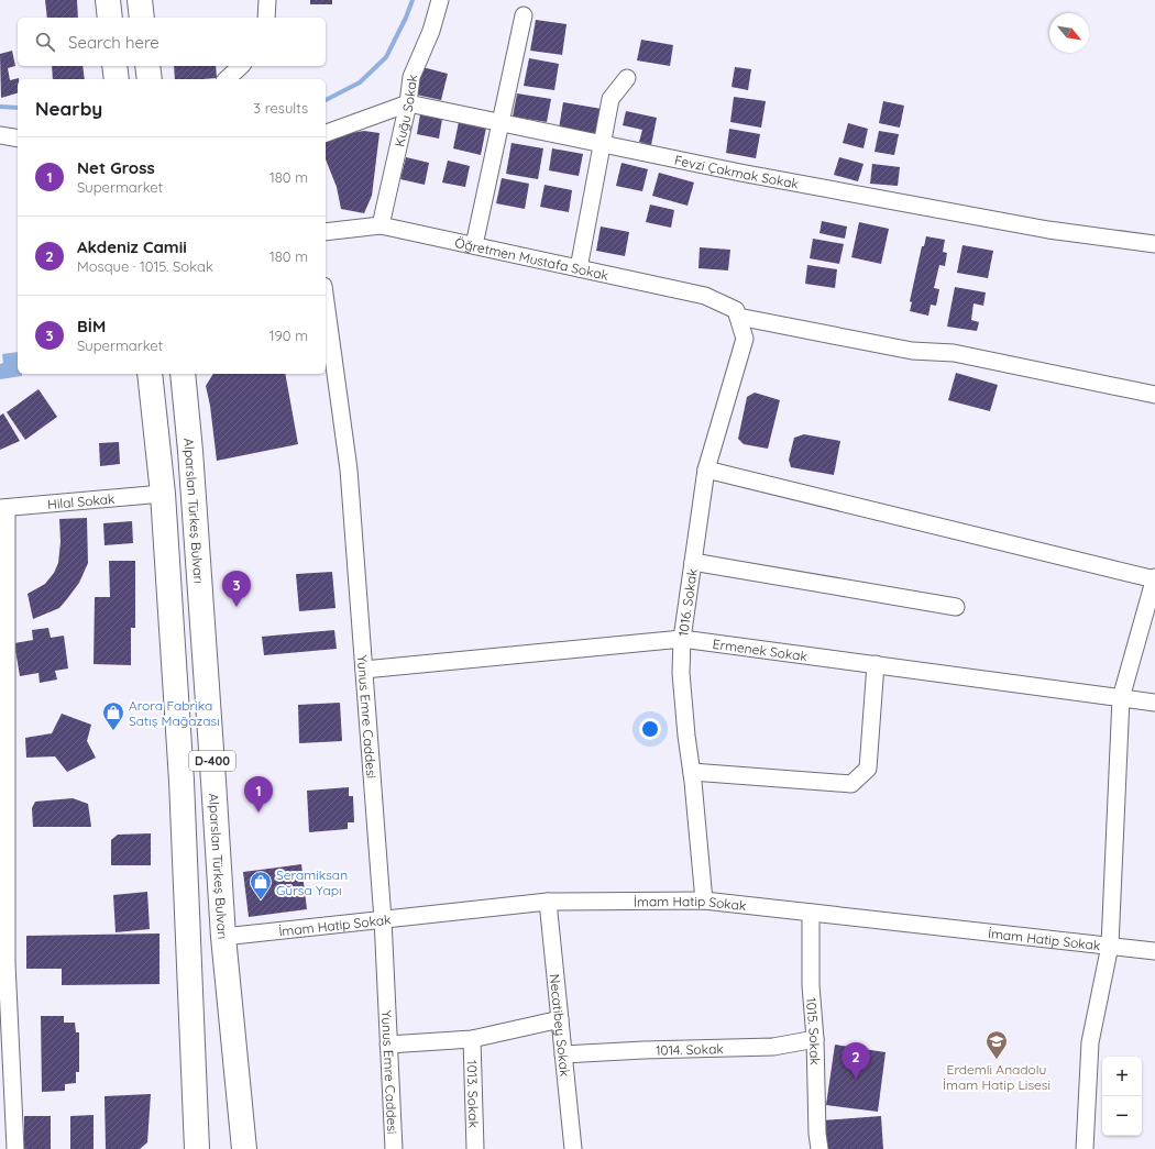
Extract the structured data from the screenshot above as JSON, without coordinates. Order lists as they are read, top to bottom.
{
  "streets": {
    "highway": ["Alparslan Türkeş Bulvarı", "D-400"],
    "street": [
      "Kuğu Sokak",
      "Fevzi Çakmak Sokak",
      "Öğretmen Mustafa Sokak",
      "Hilal Sokak",
      "1016. Sokak",
      "Ermenek Sokak",
      "Yunus Emre Caddesi",
      "İmam Hatip Sokak",
      "Necatibey Sokak",
      "1015. Sokak",
      "1014. Sokak",
      "1013. Sokak"
    ]
  },
  "crossings": [
    ["Kuğu Sokak", "Fevzi Çakmak Sokak"],
    ["Kuğu Sokak", "Öğretmen Mustafa Sokak"],
    ["Öğretmen Mustafa Sokak", "1016. Sokak"],
    ["Hilal Sokak", "D-400"],
    ["Alparslan Türkeş Bulvarı", "İmam Hatip Sokak"],
    ["1016. Sokak", "Ermenek Sokak"],
    ["1016. Sokak", "İmam Hatip Sokak"],
    ["Ermenek Sokak", "Yunus Emre Caddesi"],
    ["Yunus Emre Caddesi", "İmam Hatip Sokak"],
    ["İmam Hatip Sokak", "Necatibey Sokak"],
    ["İmam Hatip Sokak", "1015. Sokak"],
    ["Necatibey Sokak", "1014. Sokak"],
    ["1015. Sokak", "1014. Sokak"]
  ],
  "places": {
    "shop": ["Arora Fabrika Satış Mağazası", "Seramiksan Gürsa Yapı"],
    "school or university": ["Erdemli Anadolu İmam Hatip Lisesi"]
  },
  "north": "bottom right",
  "page": {
    "search": "Search here",
    "heading": ["Nearby", "3 results"],
    "list": [
      {
        "mark": "1",
        "name": "Net Gross",
        "note": "Supermarket",
        "value": "180 m"
      },
      {
        "mark": "2",
        "name": "Akdeniz Camii",
        "note": "Mosque · 1015. Sokak",
        "value": "180 m"
      },
      {
        "mark": "3",
        "name": "BİM",
        "note": "Supermarket",
        "value": "190 m"
      }
    ],
    "pins": ["3", "1", "2"],
    "map_buttons": ["+", "−"]
  }
}
